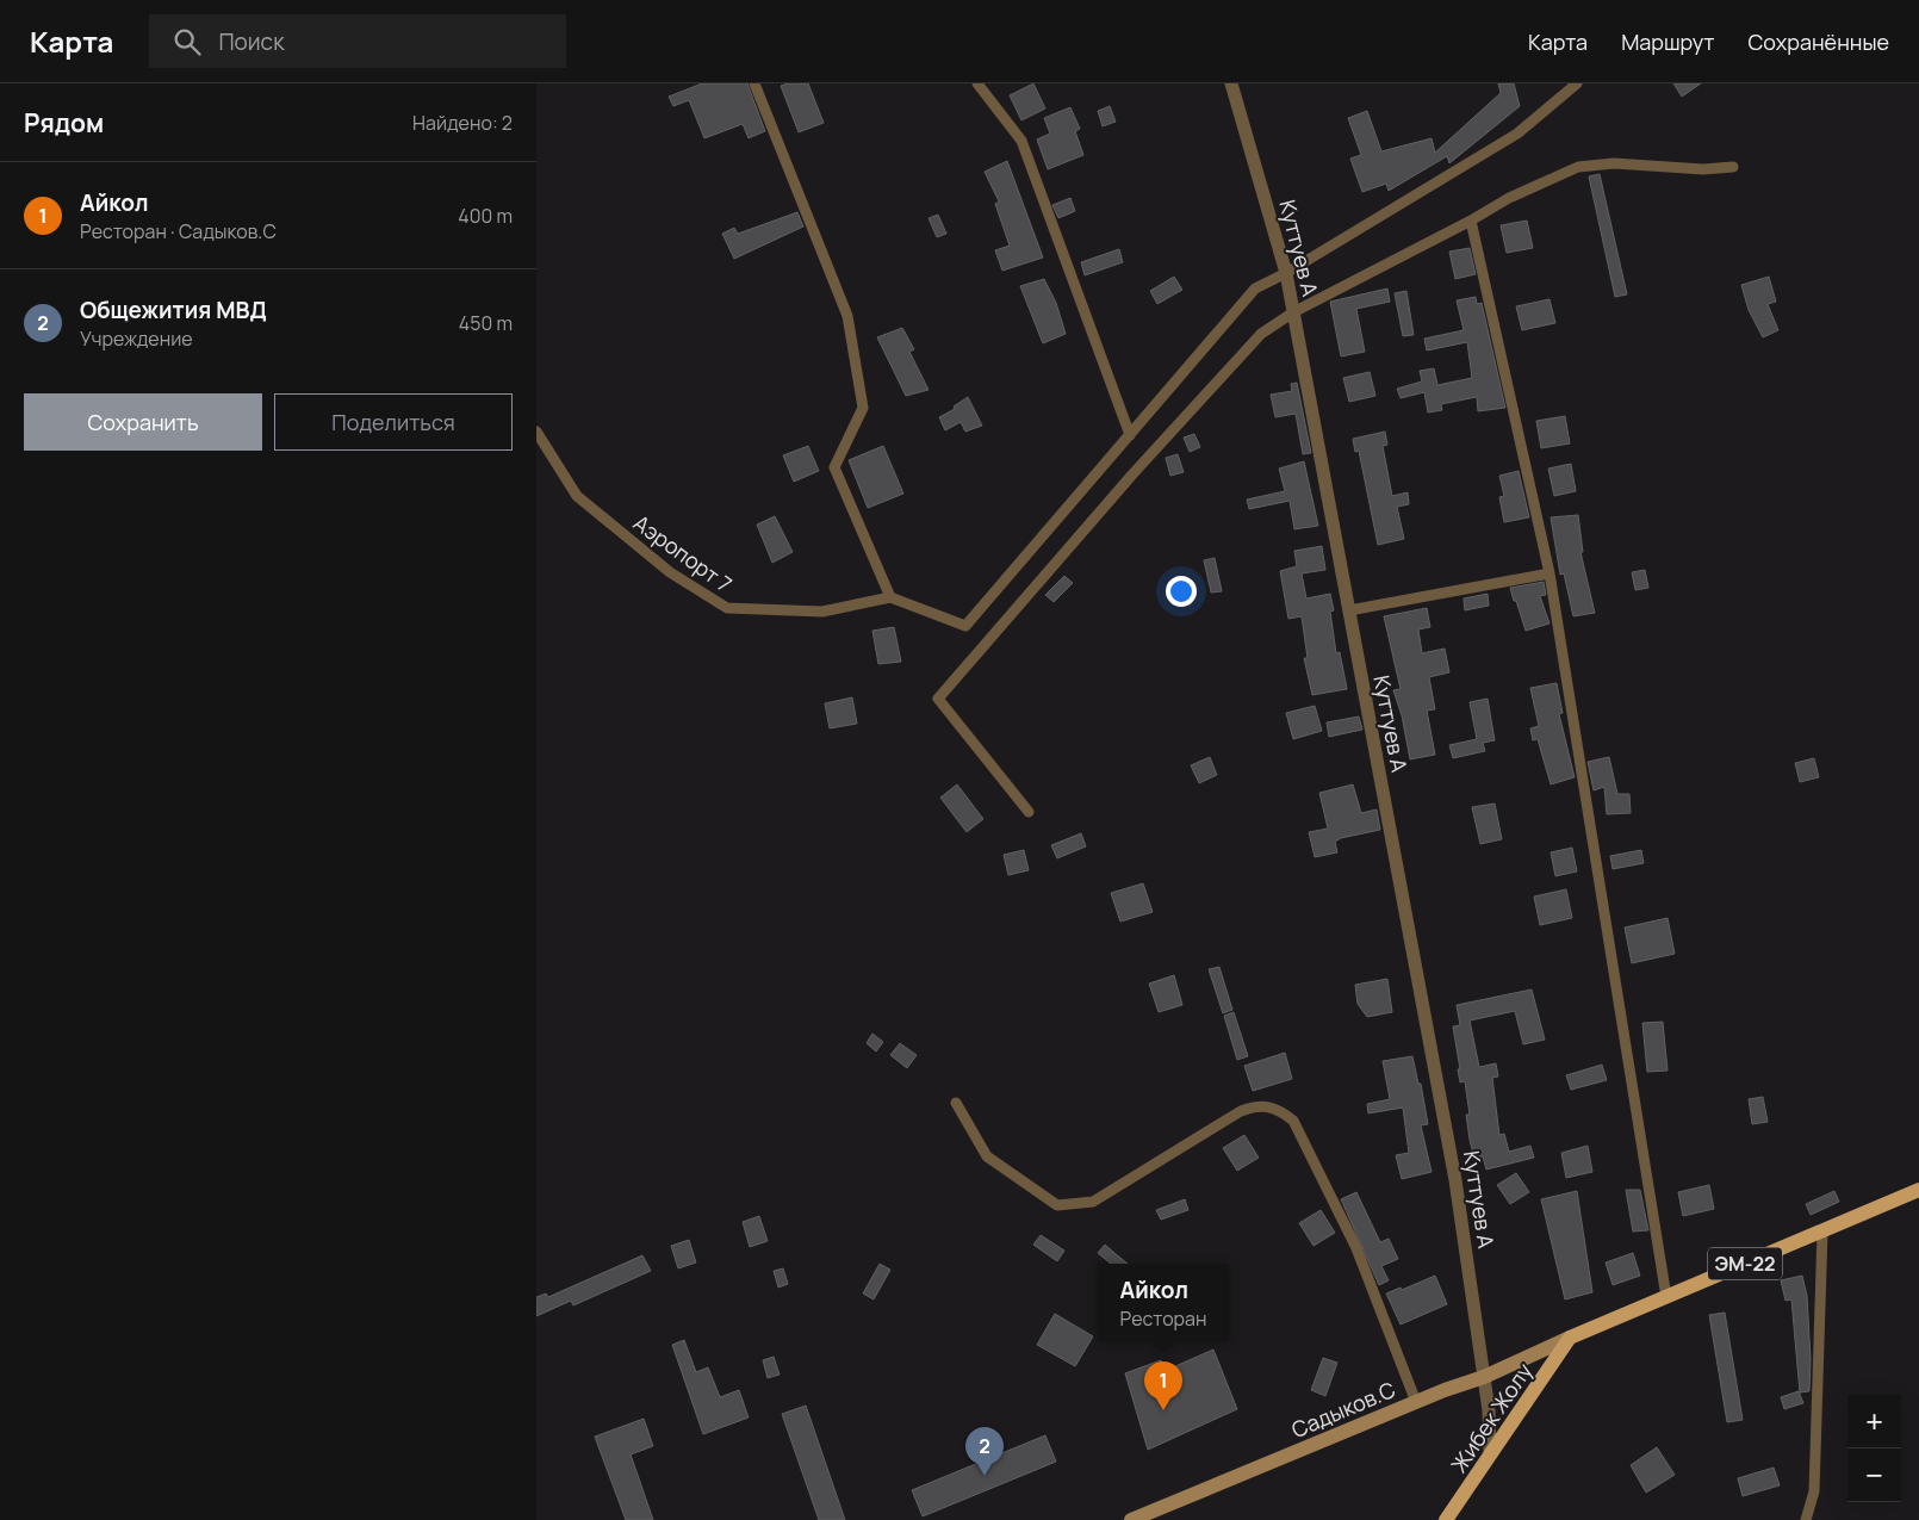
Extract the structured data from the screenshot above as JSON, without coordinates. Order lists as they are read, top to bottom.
{
  "streets": {
    "main road": ["ЭМ-22", "Садыков.С", "Жибек Жолу"],
    "street": ["Куттуев А", "Аэропорт 7"]
  },
  "crossings": [
    ["Куттуев А", "Садыков.С"],
    ["Куттуев А", "Жибек Жолу"],
    ["ЭМ-22", "Садыков.С"],
    ["ЭМ-22", "Жибек Жолу"],
    ["Садыков.С", "Жибек Жолу"]
  ],
  "page": {
    "header": "Карта",
    "search": "Поиск",
    "nav": ["Карта", "Маршрут", "Сохранённые"],
    "heading": ["Рядом", "Найдено: 2"],
    "list": [
      {
        "mark": "1",
        "name": "Айкол",
        "note": "Ресторан · Садыков.С",
        "value": "400 m"
      },
      {
        "mark": "2",
        "name": "Общежития МВД",
        "note": "Учреждение",
        "value": "450 m"
      }
    ],
    "buttons": ["Сохранить", "Поделиться"],
    "popup": ["Айкол", "Ресторан"],
    "pins": ["1", "2"],
    "map_buttons": ["+", "−"]
  }
}
